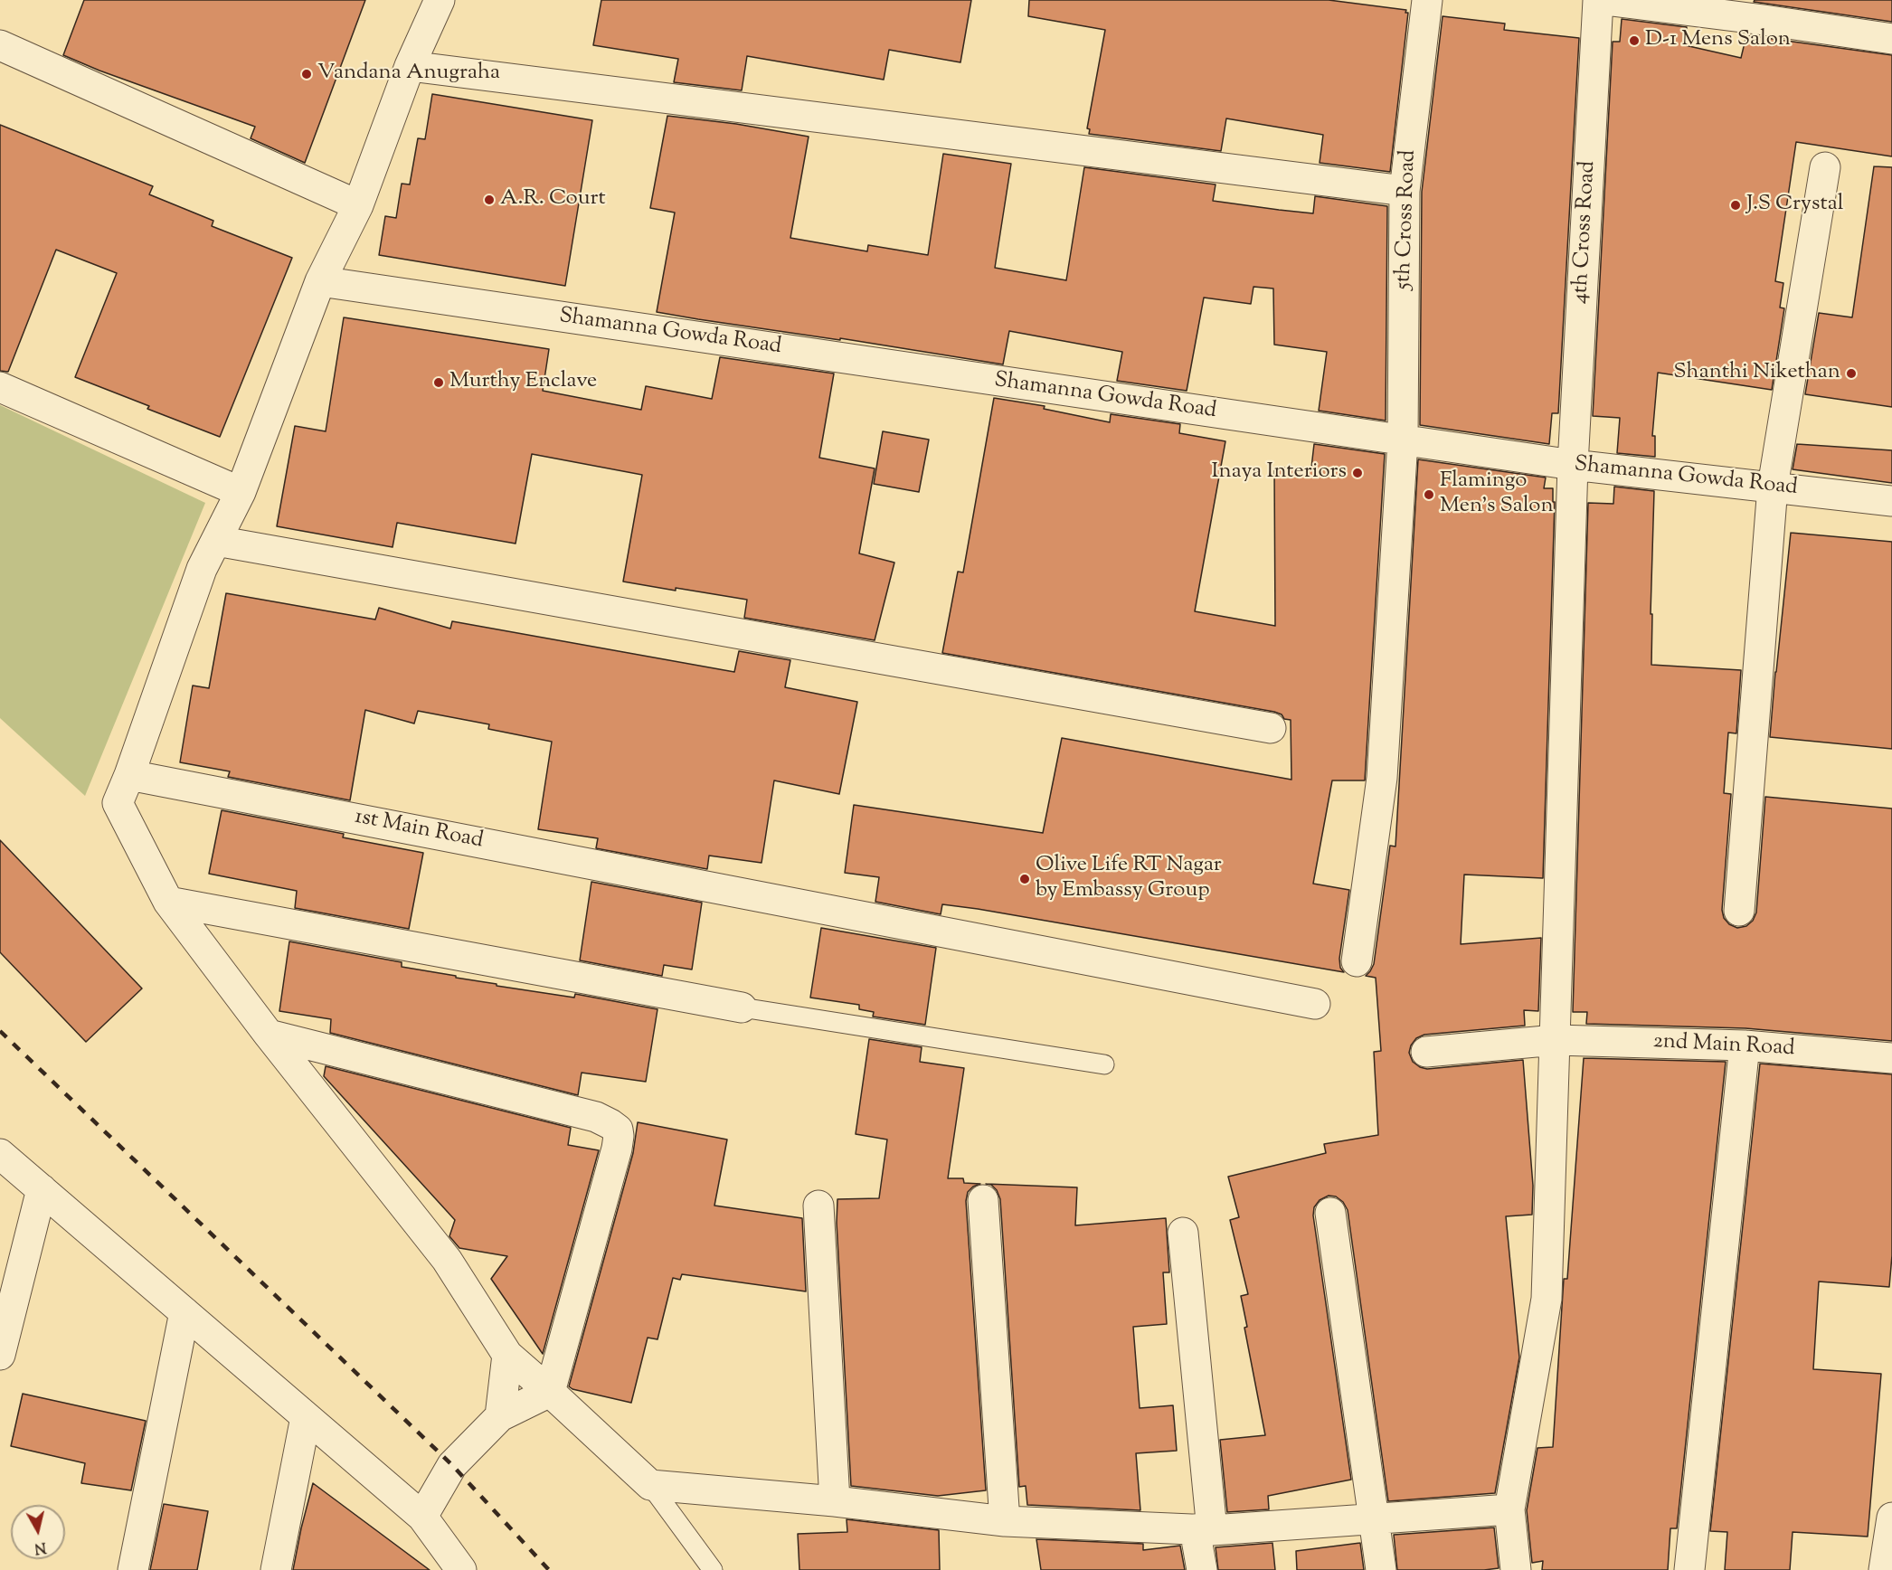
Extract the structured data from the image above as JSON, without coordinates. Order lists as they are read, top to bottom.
{
  "streets": {
    "street": [
      "5th Cross Road",
      "4th Cross Road",
      "Shamanna Gowda Road",
      "1st Main Road",
      "2nd Main Road"
    ]
  },
  "crossings": [
    ["5th Cross Road", "Shamanna Gowda Road"],
    ["4th Cross Road", "Shamanna Gowda Road"],
    ["4th Cross Road", "2nd Main Road"]
  ],
  "places": [
    "D-1 Mens Salon",
    "Vandana Anugraha",
    "A.R. Court",
    "J.S Crystal",
    "Shanthi Nikethan",
    "Murthy Enclave",
    "Inaya Interiors",
    "Flamingo Men's Salon",
    "Olive Life RT Nagar by Embassy Group"
  ],
  "north": "bottom"
}
